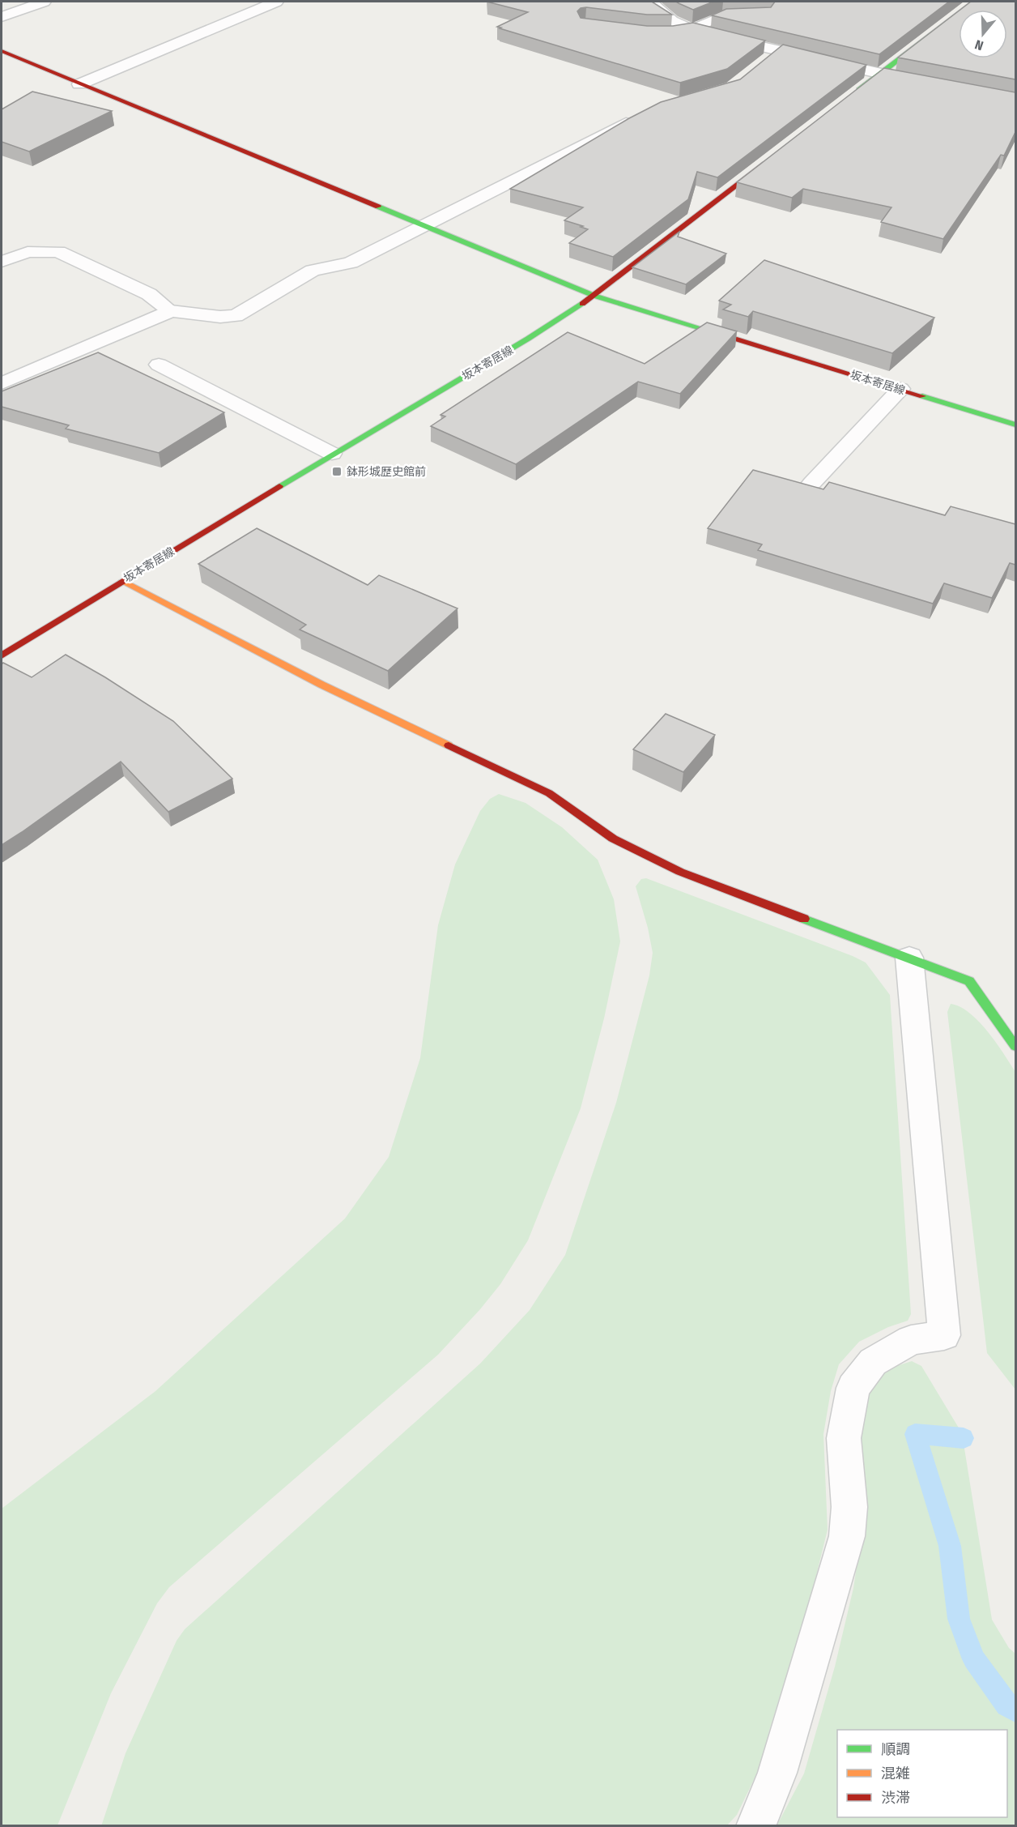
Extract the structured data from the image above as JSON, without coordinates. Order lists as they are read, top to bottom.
{
  "streets": {
    "street": ["坂本寄居線"]
  },
  "places": {
    "transit": ["鉢形城歴史館前"]
  },
  "legend": ["順調", "混雑", "渋滞"],
  "north": "bottom"
}
